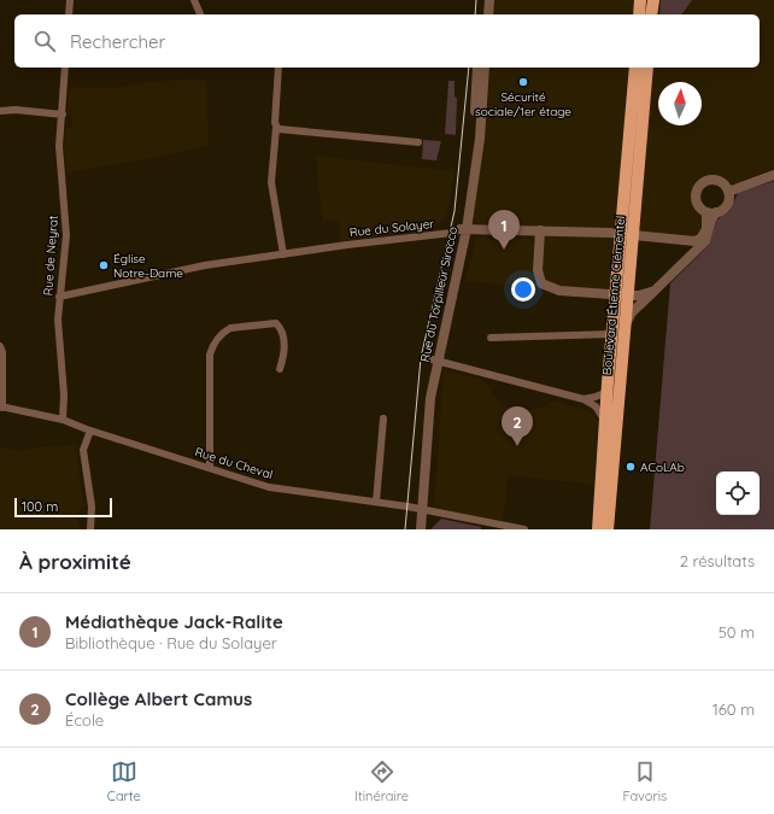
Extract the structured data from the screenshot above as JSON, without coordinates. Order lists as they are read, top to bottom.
{
  "streets": {
    "main road": ["Boulevard Étienne Clémentel"],
    "street": [
      "Rue du Solayer",
      "Rue de Neyrat",
      "Rue du Torpilleur Sirocco",
      "Rue du Cheval"
    ]
  },
  "crossings": [
    ["Rue du Solayer", "Rue de Neyrat"],
    ["Rue du Solayer", "Rue du Torpilleur Sirocco"],
    ["Rue du Solayer", "Boulevard Étienne Clémentel"],
    ["Rue de Neyrat", "Rue du Cheval"],
    ["Rue du Torpilleur Sirocco", "Rue du Cheval"]
  ],
  "places": ["Sécurité sociale/1er étage", "Église Notre-Dame", "ACoLAb"],
  "scale_bar": "100 m",
  "north": "top",
  "page": {
    "search": "Rechercher",
    "pins": ["1", "2"],
    "scale": "100 m",
    "heading": ["À proximité", "2 résultats"],
    "list": [
      {
        "mark": "1",
        "name": "Médiathèque Jack-Ralite",
        "note": "Bibliothèque · Rue du Solayer",
        "value": "50 m"
      },
      {
        "mark": "2",
        "name": "Collège Albert Camus",
        "note": "École",
        "value": "160 m"
      }
    ],
    "nav": ["Carte", "Itinéraire", "Favoris"]
  }
}
